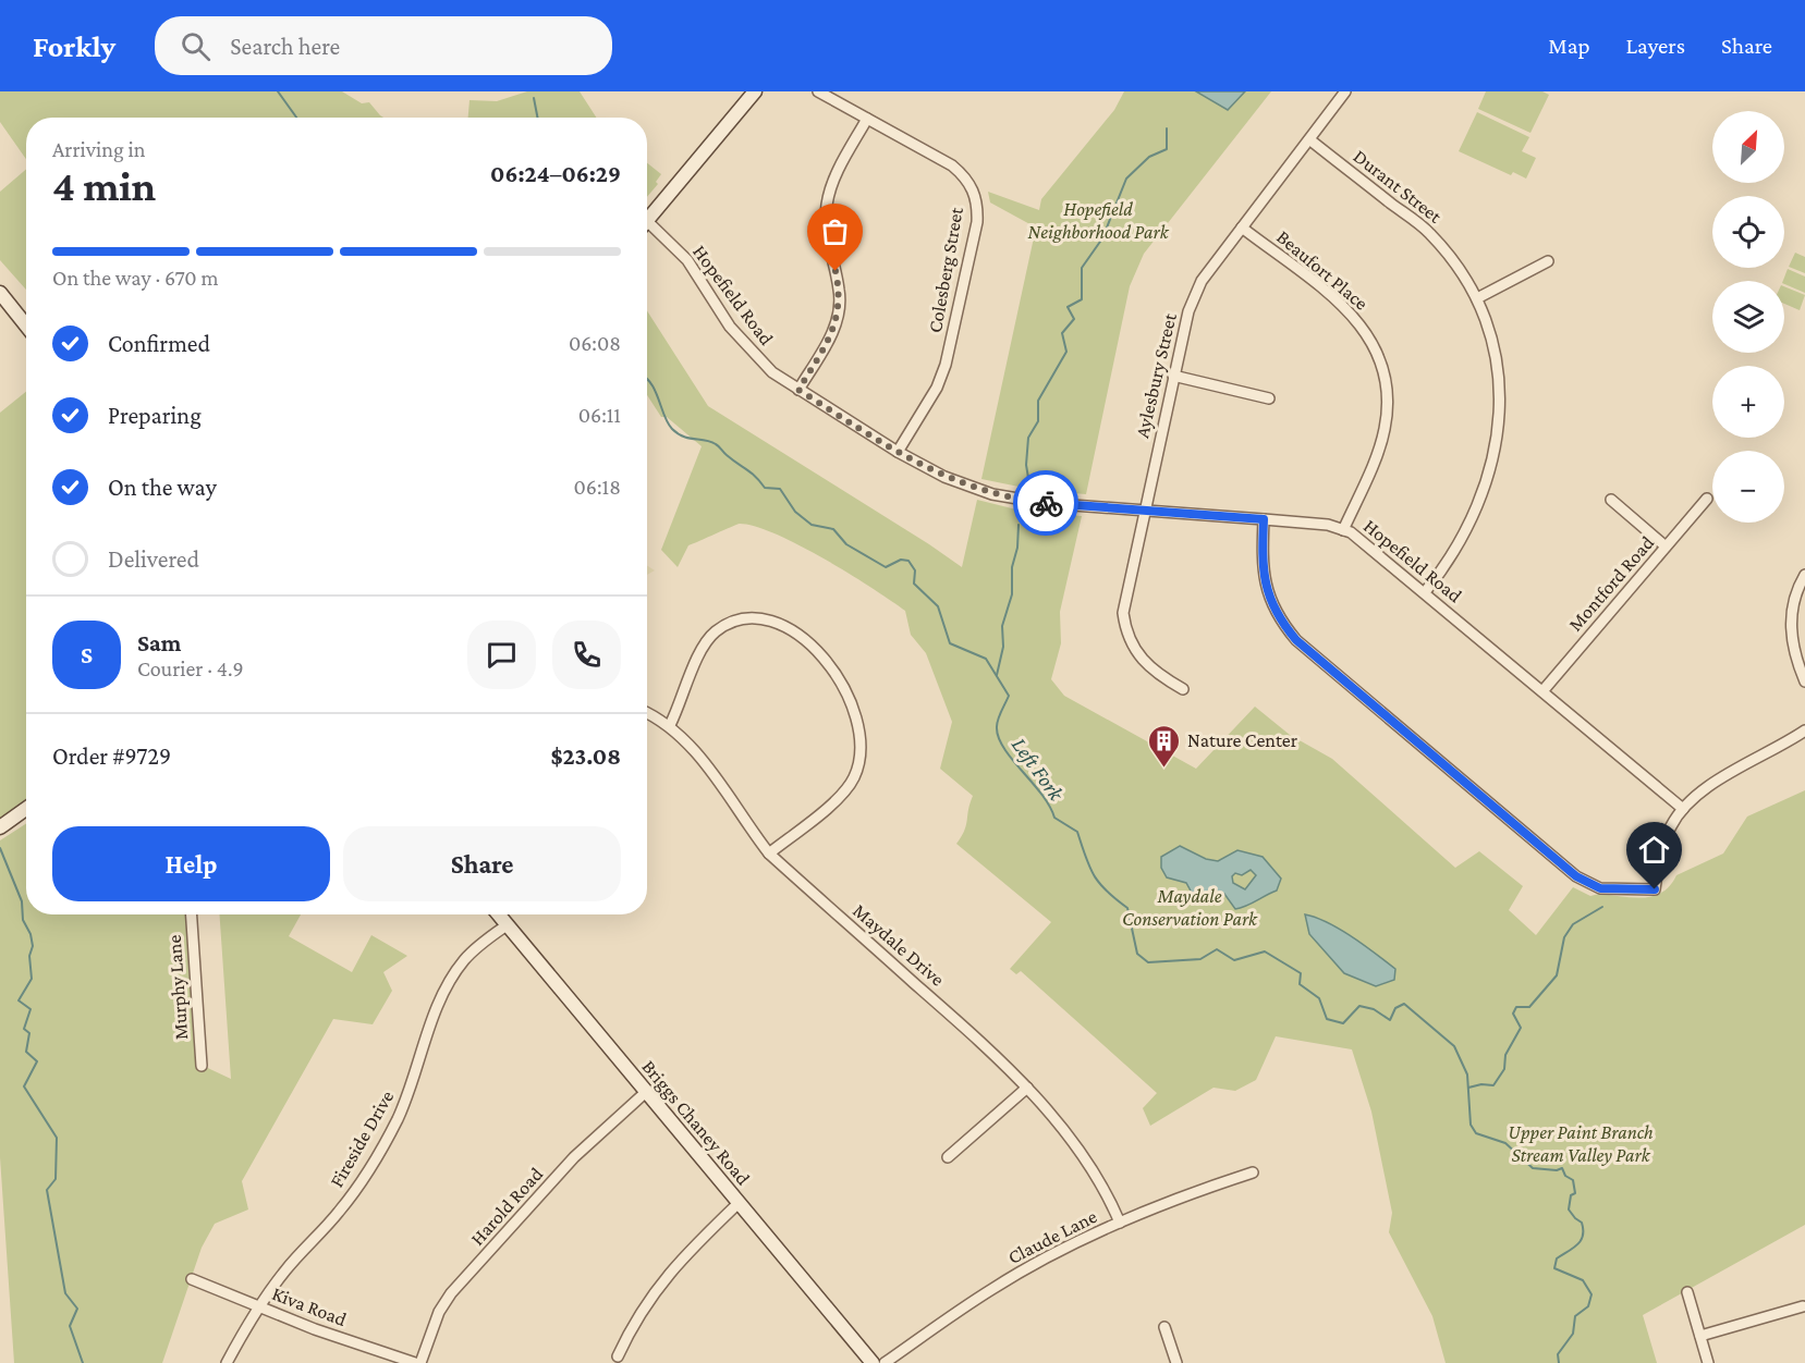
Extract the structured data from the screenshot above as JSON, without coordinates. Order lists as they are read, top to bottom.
{
  "streets": {
    "main road": ["Briggs Chaney Road"],
    "street": [
      "Durant Street",
      "Colesberg Street",
      "Beaufort Place",
      "Hopefield Road",
      "Aylesbury Street",
      "Montford Road",
      "Maydale Drive",
      "Murphy Lane",
      "Fireside Drive",
      "Harold Road",
      "Claude Lane",
      "Kiva Road"
    ]
  },
  "crossings": [
    ["Durant Street", "Hopefield Road"],
    ["Durant Street", "Aylesbury Street"],
    ["Colesberg Street", "Hopefield Road"],
    ["Beaufort Place", "Hopefield Road"],
    ["Beaufort Place", "Aylesbury Street"],
    ["Hopefield Road", "Aylesbury Street"],
    ["Hopefield Road", "Montford Road"],
    ["Maydale Drive", "Claude Lane"],
    ["Briggs Chaney Road", "Fireside Drive"],
    ["Briggs Chaney Road", "Harold Road"],
    ["Fireside Drive", "Kiva Road"]
  ],
  "water": ["Left Fork"],
  "parks": ["Hopefield Neighborhood Park", "Maydale Conservation Park", "Upper Paint Branch Stream Valley Park"],
  "places": {
    "building": ["Nature Center"]
  },
  "north": "top right",
  "page": {
    "header": "Forkly",
    "search": "Search here",
    "nav": ["Map", "Layers", "Share"],
    "map_buttons": ["+", "−"],
    "heading": ["4 min", "Arriving in", "06:24–06:29"],
    "panel": [
      "Sam",
      "Courier · 4.9",
      "Order #9729",
      "$23.08"
    ],
    "bar": "On the way · 670 m",
    "list": [
      ["Confirmed", "06:08"],
      ["Preparing", "06:11"],
      ["On the way", "06:18"],
      "Delivered"
    ],
    "round": "S",
    "buttons": ["Help", "Share"]
  }
}
